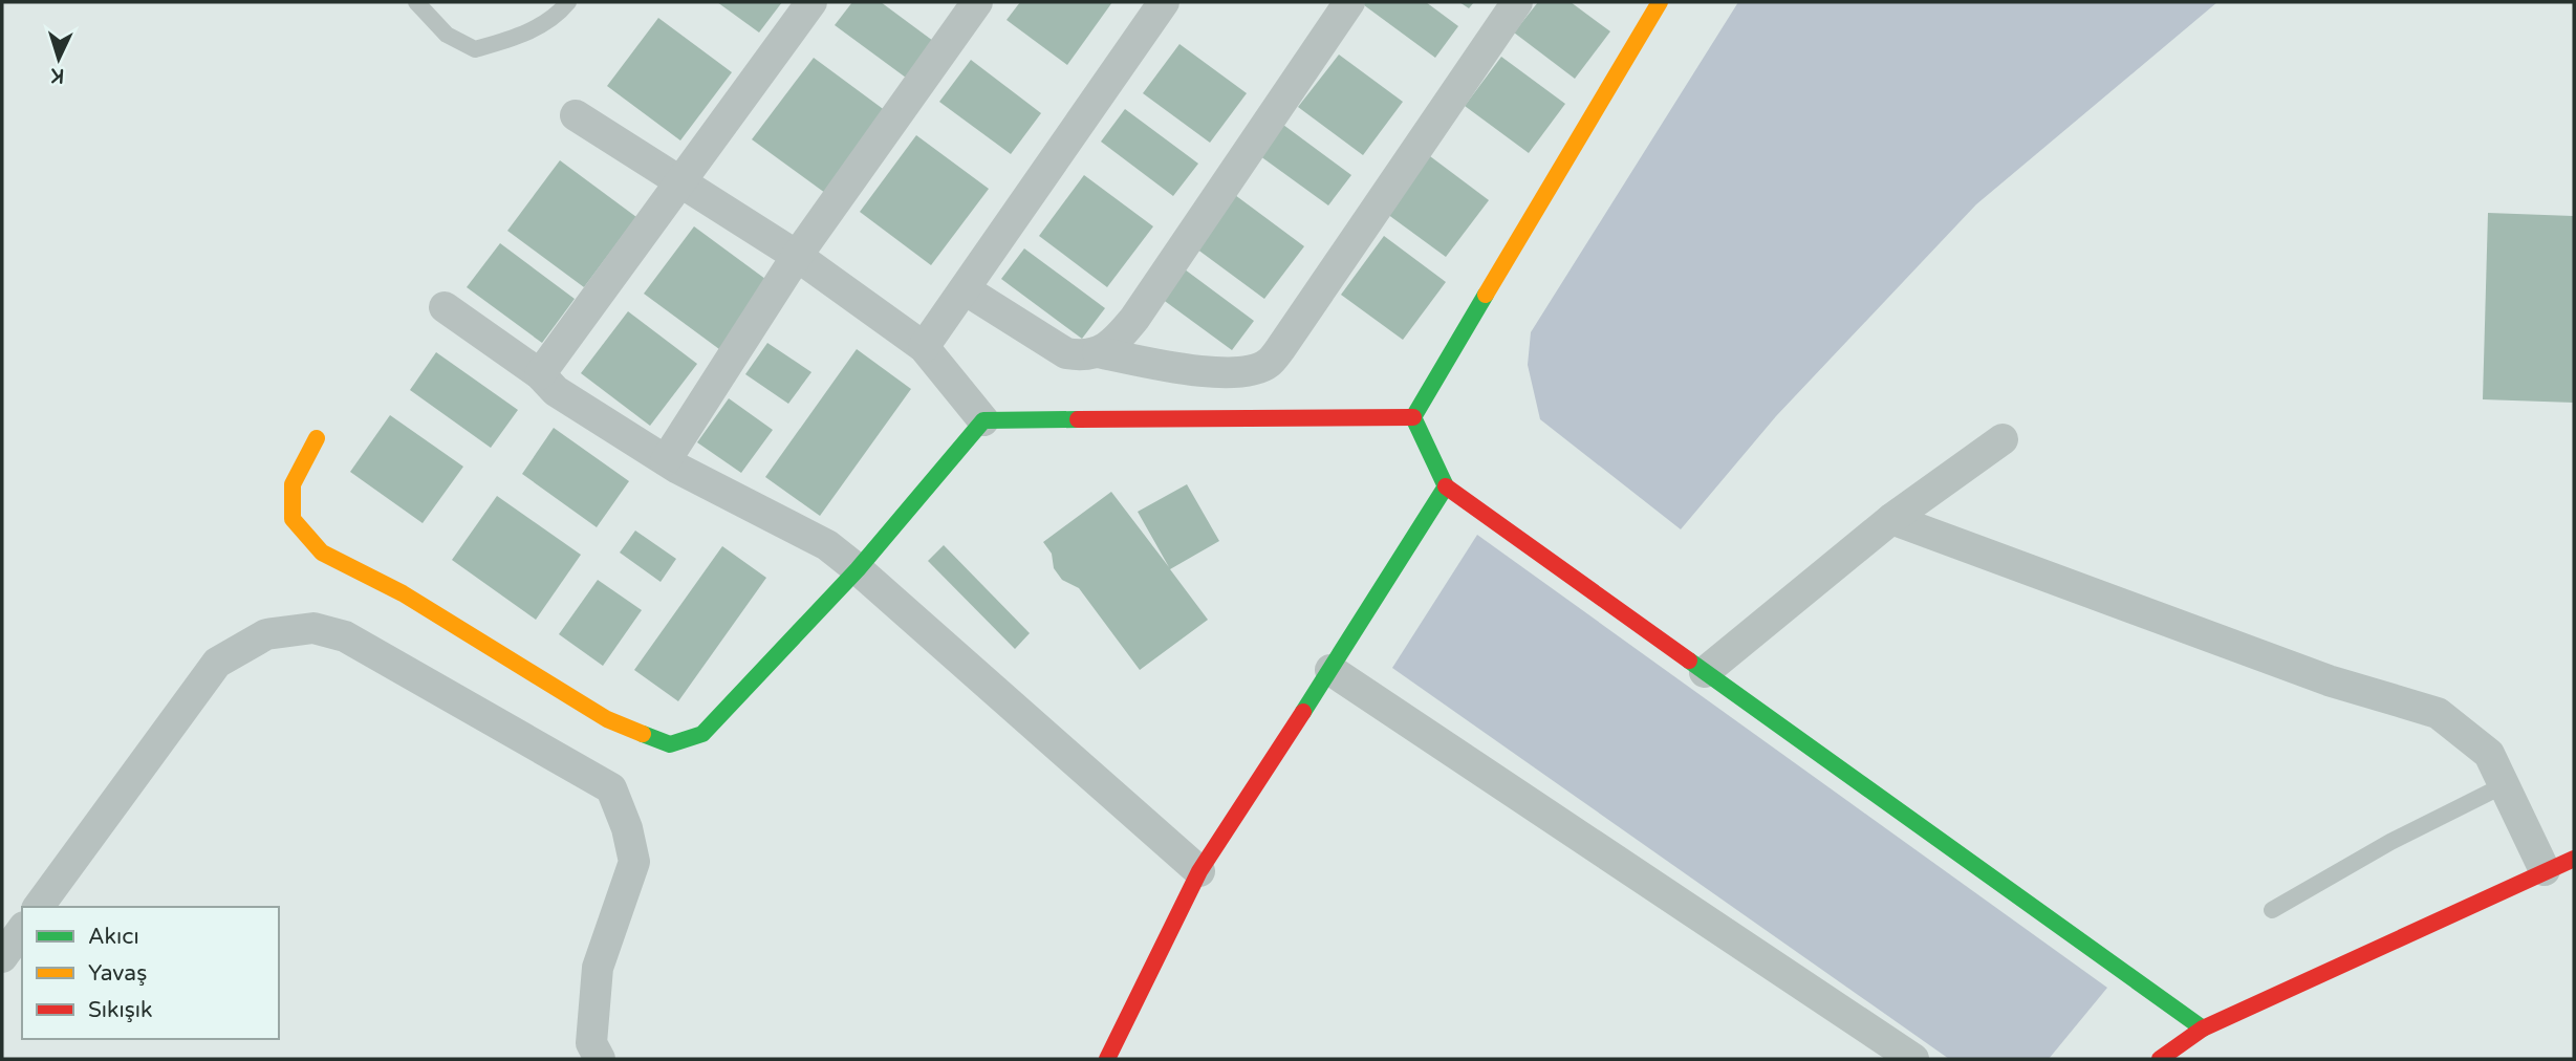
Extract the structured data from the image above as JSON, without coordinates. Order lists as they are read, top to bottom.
{
  "legend": ["Akıcı", "Yavaş", "Sıkışık"],
  "north": "bottom"
}
